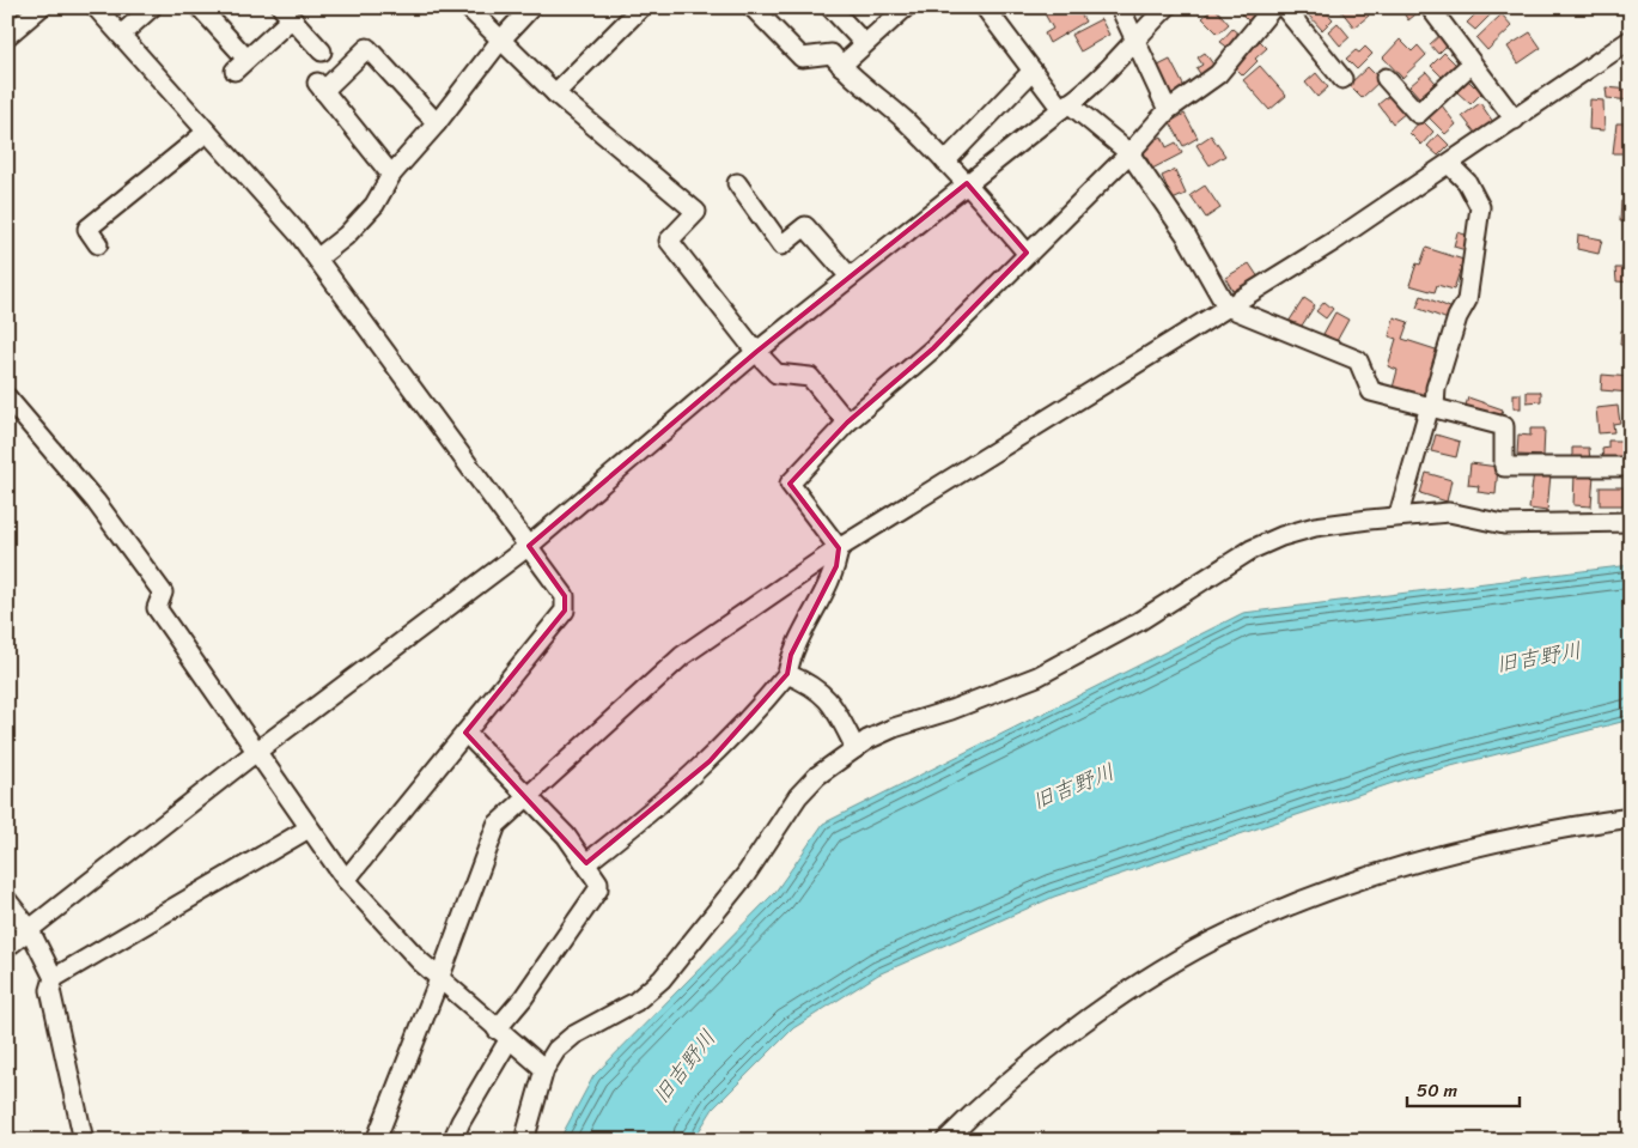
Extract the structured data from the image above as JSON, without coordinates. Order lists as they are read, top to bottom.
{
  "water": ["旧吉野川"],
  "scale_bar": "50 m"
}
